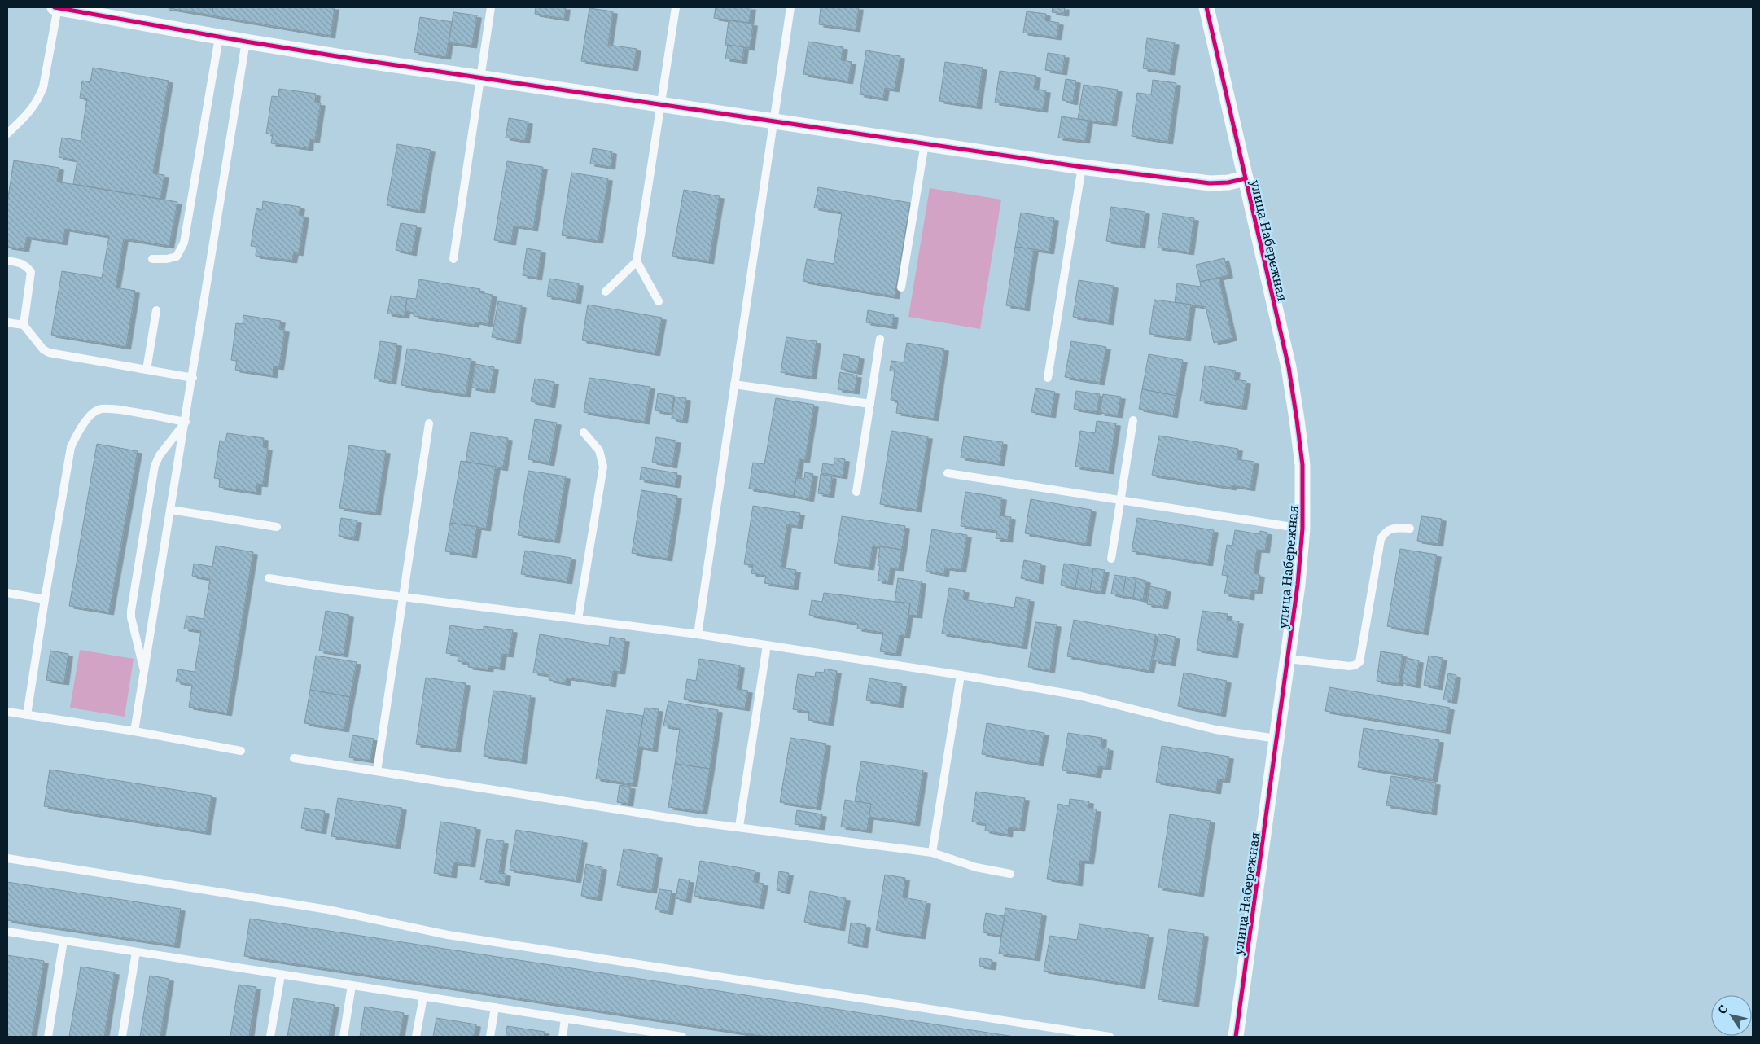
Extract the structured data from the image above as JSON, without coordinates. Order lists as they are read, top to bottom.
{
  "streets": {
    "street": ["улица Набережная"]
  },
  "north": "top left"
}
